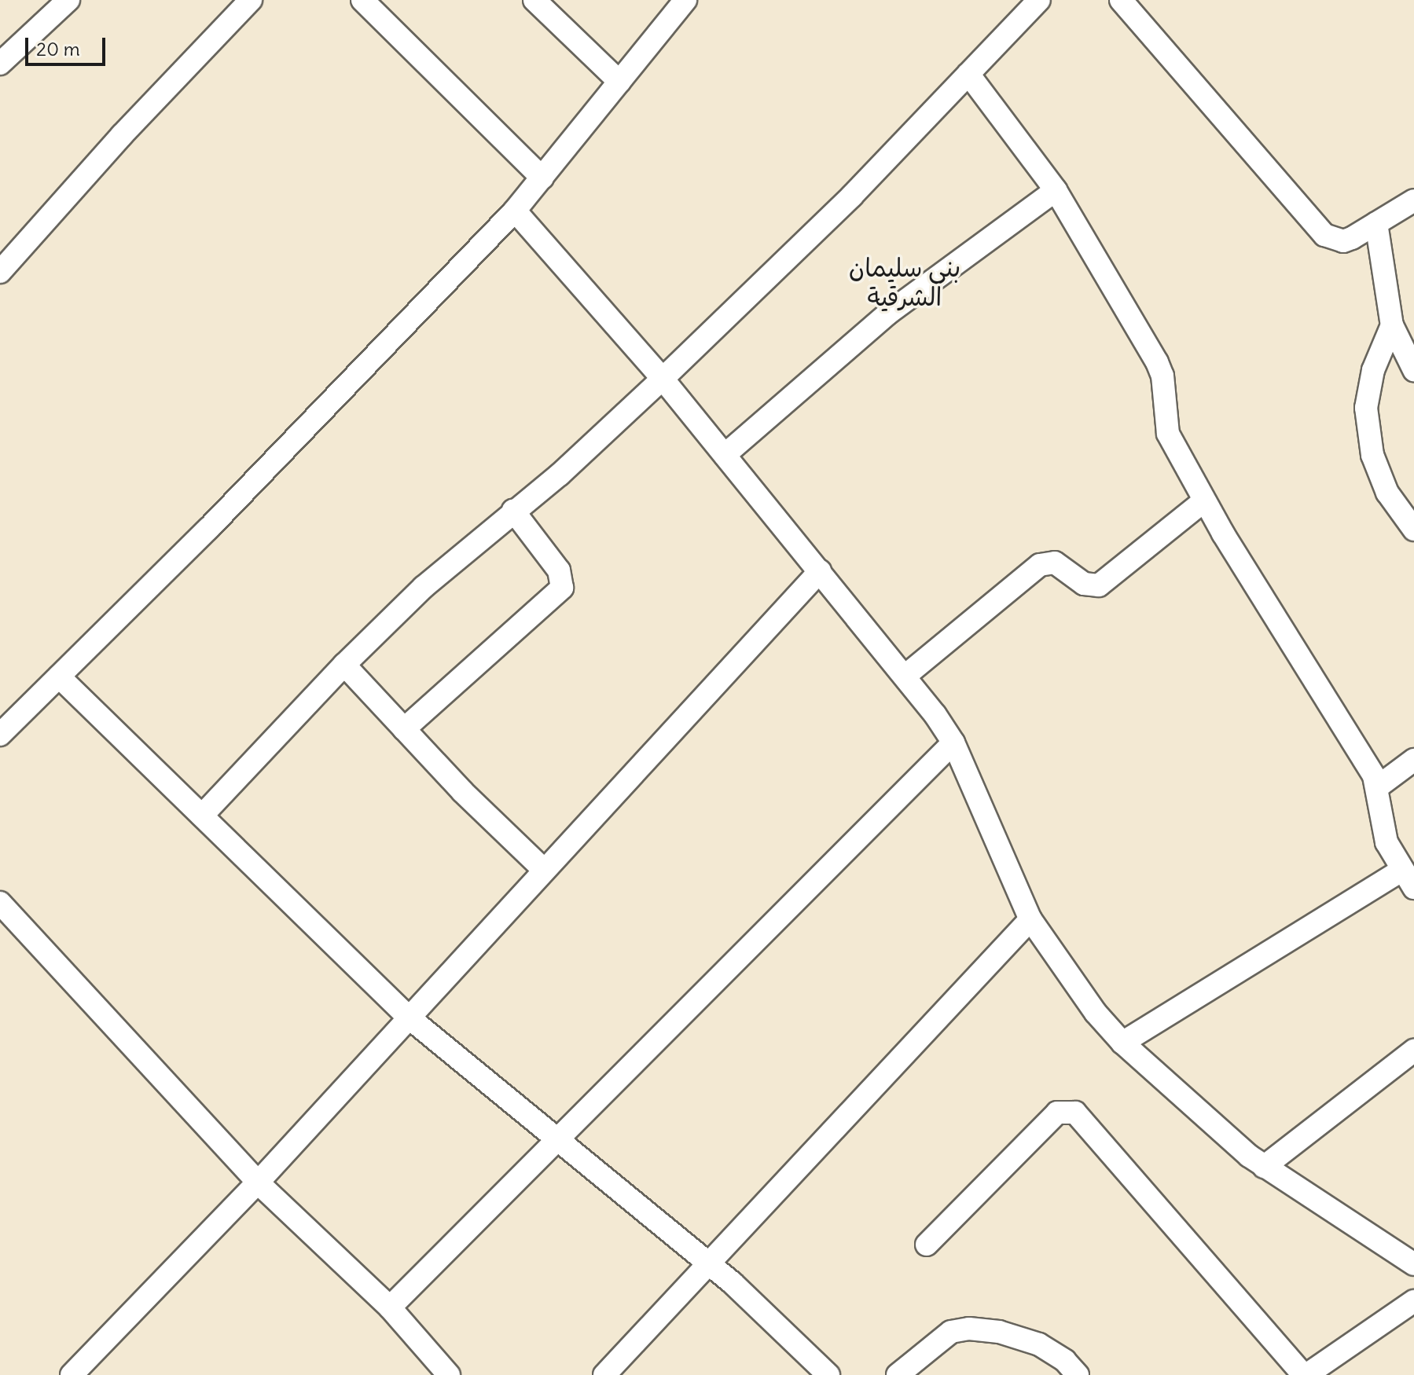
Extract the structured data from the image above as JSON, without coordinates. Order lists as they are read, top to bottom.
{
  "districts": ["بني سليمان الشرقية"],
  "scale_bar": "20 m"
}
